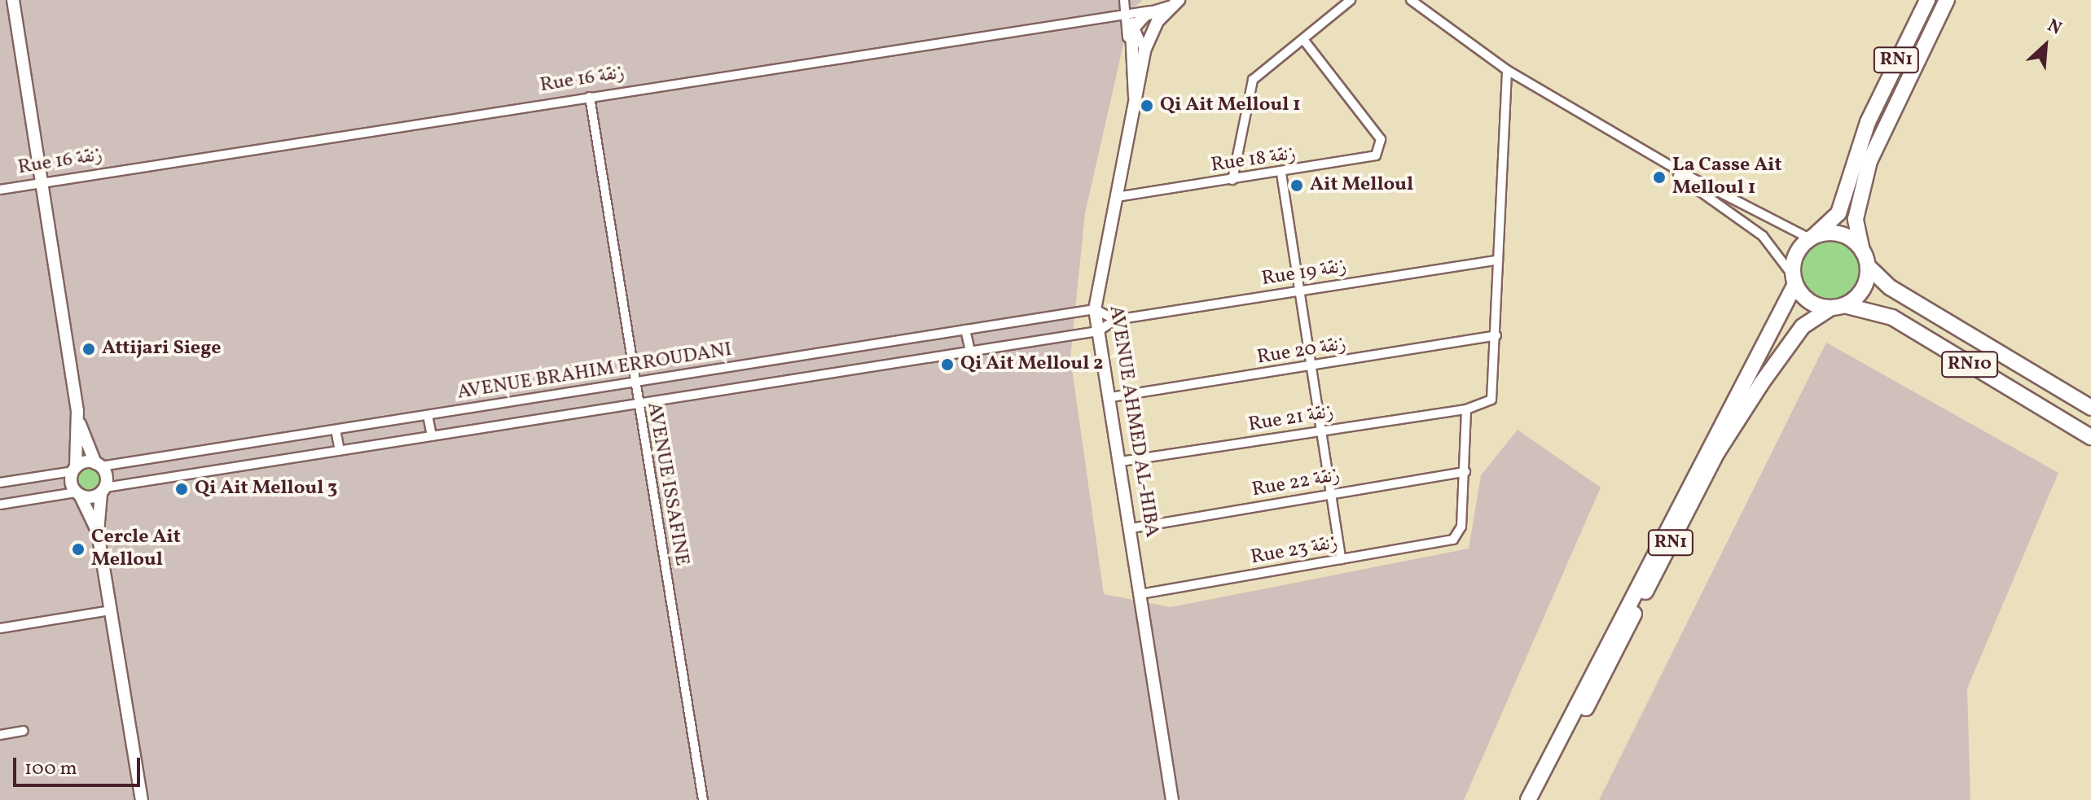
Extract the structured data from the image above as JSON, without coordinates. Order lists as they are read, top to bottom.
{
  "streets": {
    "highway": ["RN1", "RN10"],
    "main road": ["Rue 16 زنقة", "AVENUE AHMED AL-HIBA"],
    "street": [
      "Rue 18 زنقة",
      "Rue 19 زنقة",
      "Rue 20 زنقة",
      "AVENUE BRAHIM ERROUDANI",
      "Rue 21 زنقة",
      "Rue 22 زنقة",
      "AVENUE ISSAFINE",
      "Rue 23 زنقة"
    ]
  },
  "crossings": [
    ["RN1", "RN10"],
    ["Rue 16 زنقة", "AVENUE AHMED AL-HIBA"],
    ["Rue 16 زنقة", "AVENUE ISSAFINE"],
    ["Rue 18 زنقة", "AVENUE AHMED AL-HIBA"],
    ["Rue 19 زنقة", "AVENUE BRAHIM ERROUDANI"],
    ["Rue 19 زنقة", "AVENUE AHMED AL-HIBA"],
    ["Rue 20 زنقة", "Rue 21 زنقة"],
    ["Rue 20 زنقة", "AVENUE AHMED AL-HIBA"],
    ["AVENUE BRAHIM ERROUDANI", "AVENUE AHMED AL-HIBA"],
    ["AVENUE BRAHIM ERROUDANI", "AVENUE ISSAFINE"],
    ["Rue 21 زنقة", "AVENUE AHMED AL-HIBA"],
    ["AVENUE AHMED AL-HIBA", "Rue 22 زنقة"],
    ["AVENUE AHMED AL-HIBA", "Rue 23 زنقة"],
    ["Rue 22 زنقة", "Rue 23 زنقة"]
  ],
  "places": [
    "Qi Ait Melloul 1",
    "La Casse Ait Melloul 1",
    "Ait Melloul",
    "Attijari Siege",
    "Qi Ait Melloul 2",
    "Qi Ait Melloul 3",
    "Cercle Ait Melloul"
  ],
  "scale_bar": "100 m",
  "north": "top right"
}
